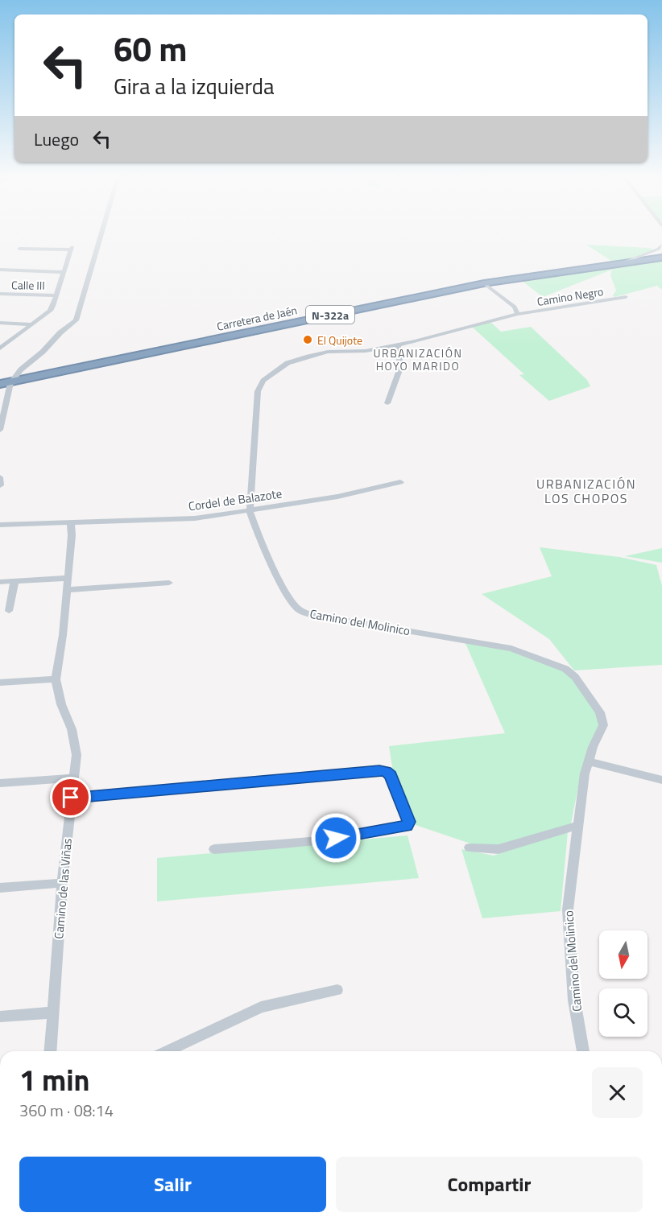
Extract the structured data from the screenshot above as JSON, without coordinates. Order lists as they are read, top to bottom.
{
  "streets": {
    "highway": ["N-322a", "Carretera de Jaén"],
    "street": [
      "Calle III",
      "Camino Negro",
      "Cordel de Balazote",
      "Camino del Molinico",
      "Camino de las Viñas"
    ]
  },
  "crossings": [
    ["Camino Negro", "Camino del Molinico"],
    ["Cordel de Balazote", "Camino del Molinico"],
    ["Cordel de Balazote", "Camino de las Viñas"]
  ],
  "districts": ["URBANIZACIÓN HOYO MARIDO", "URBANIZACIÓN LOS CHOPOS"],
  "places": ["El Quijote"],
  "north": "bottom",
  "page": {
    "turn": ["60 m", "Gira a la izquierda"],
    "then": "Luego",
    "heading": ["1 min", "360 m · 08:14"],
    "buttons": ["Salir", "Compartir"]
  }
}
